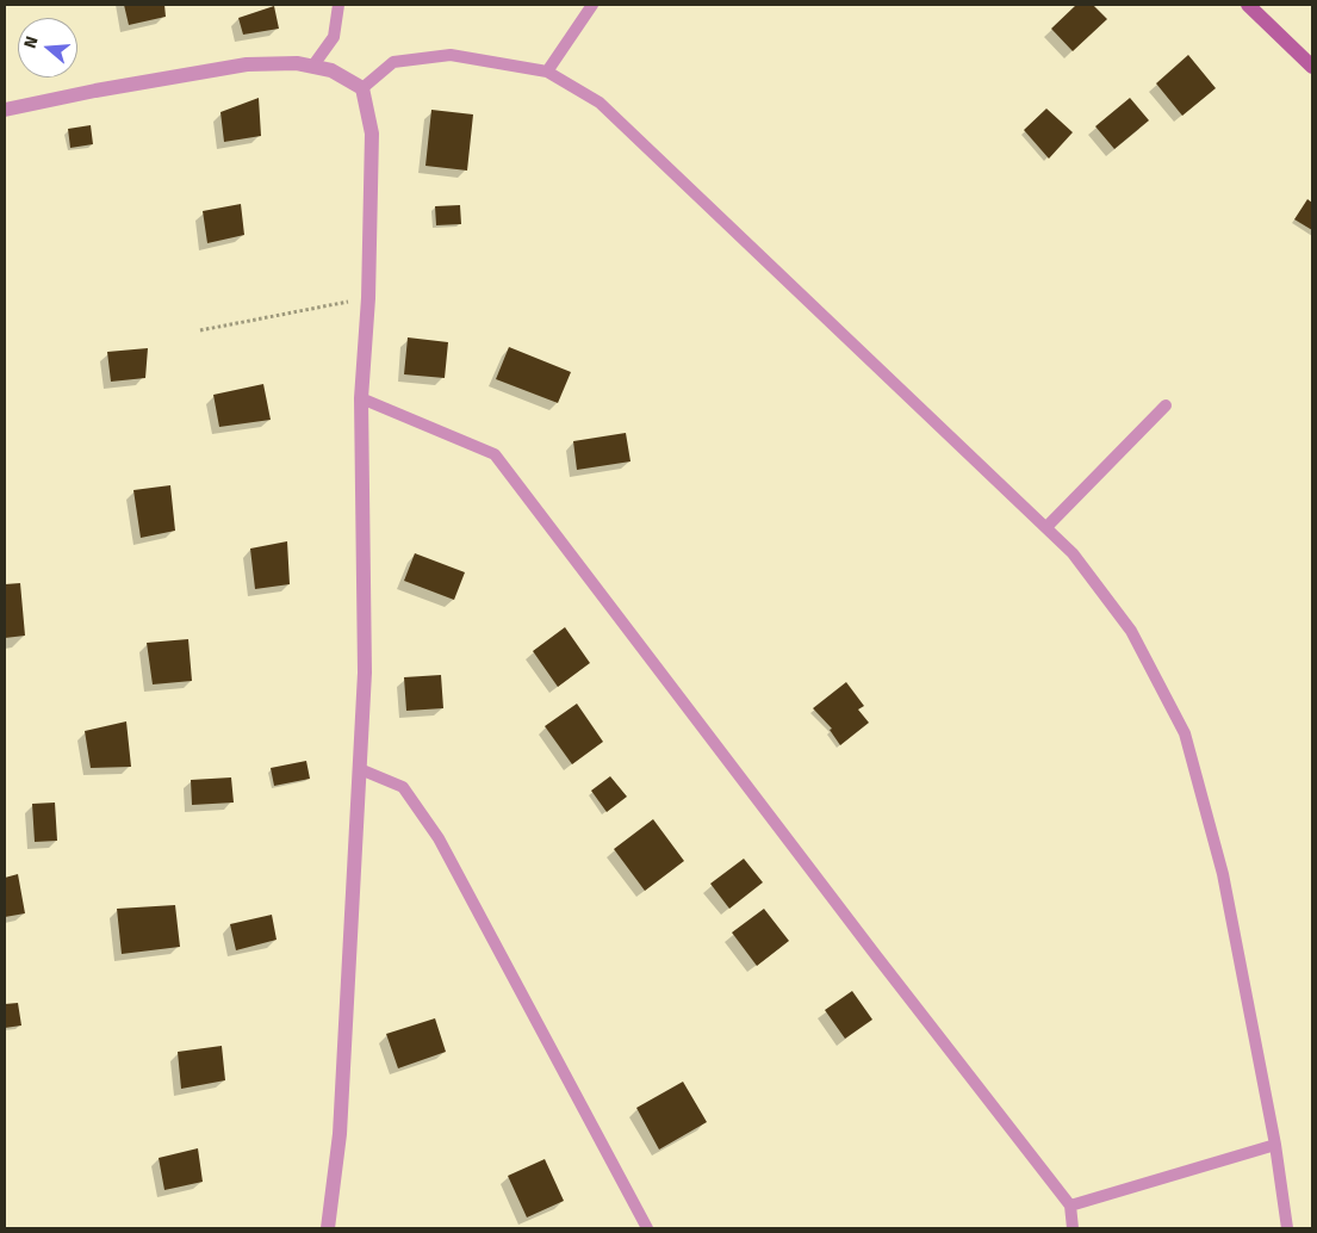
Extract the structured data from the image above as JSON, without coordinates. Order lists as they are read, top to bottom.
{
  "north": "left"
}
